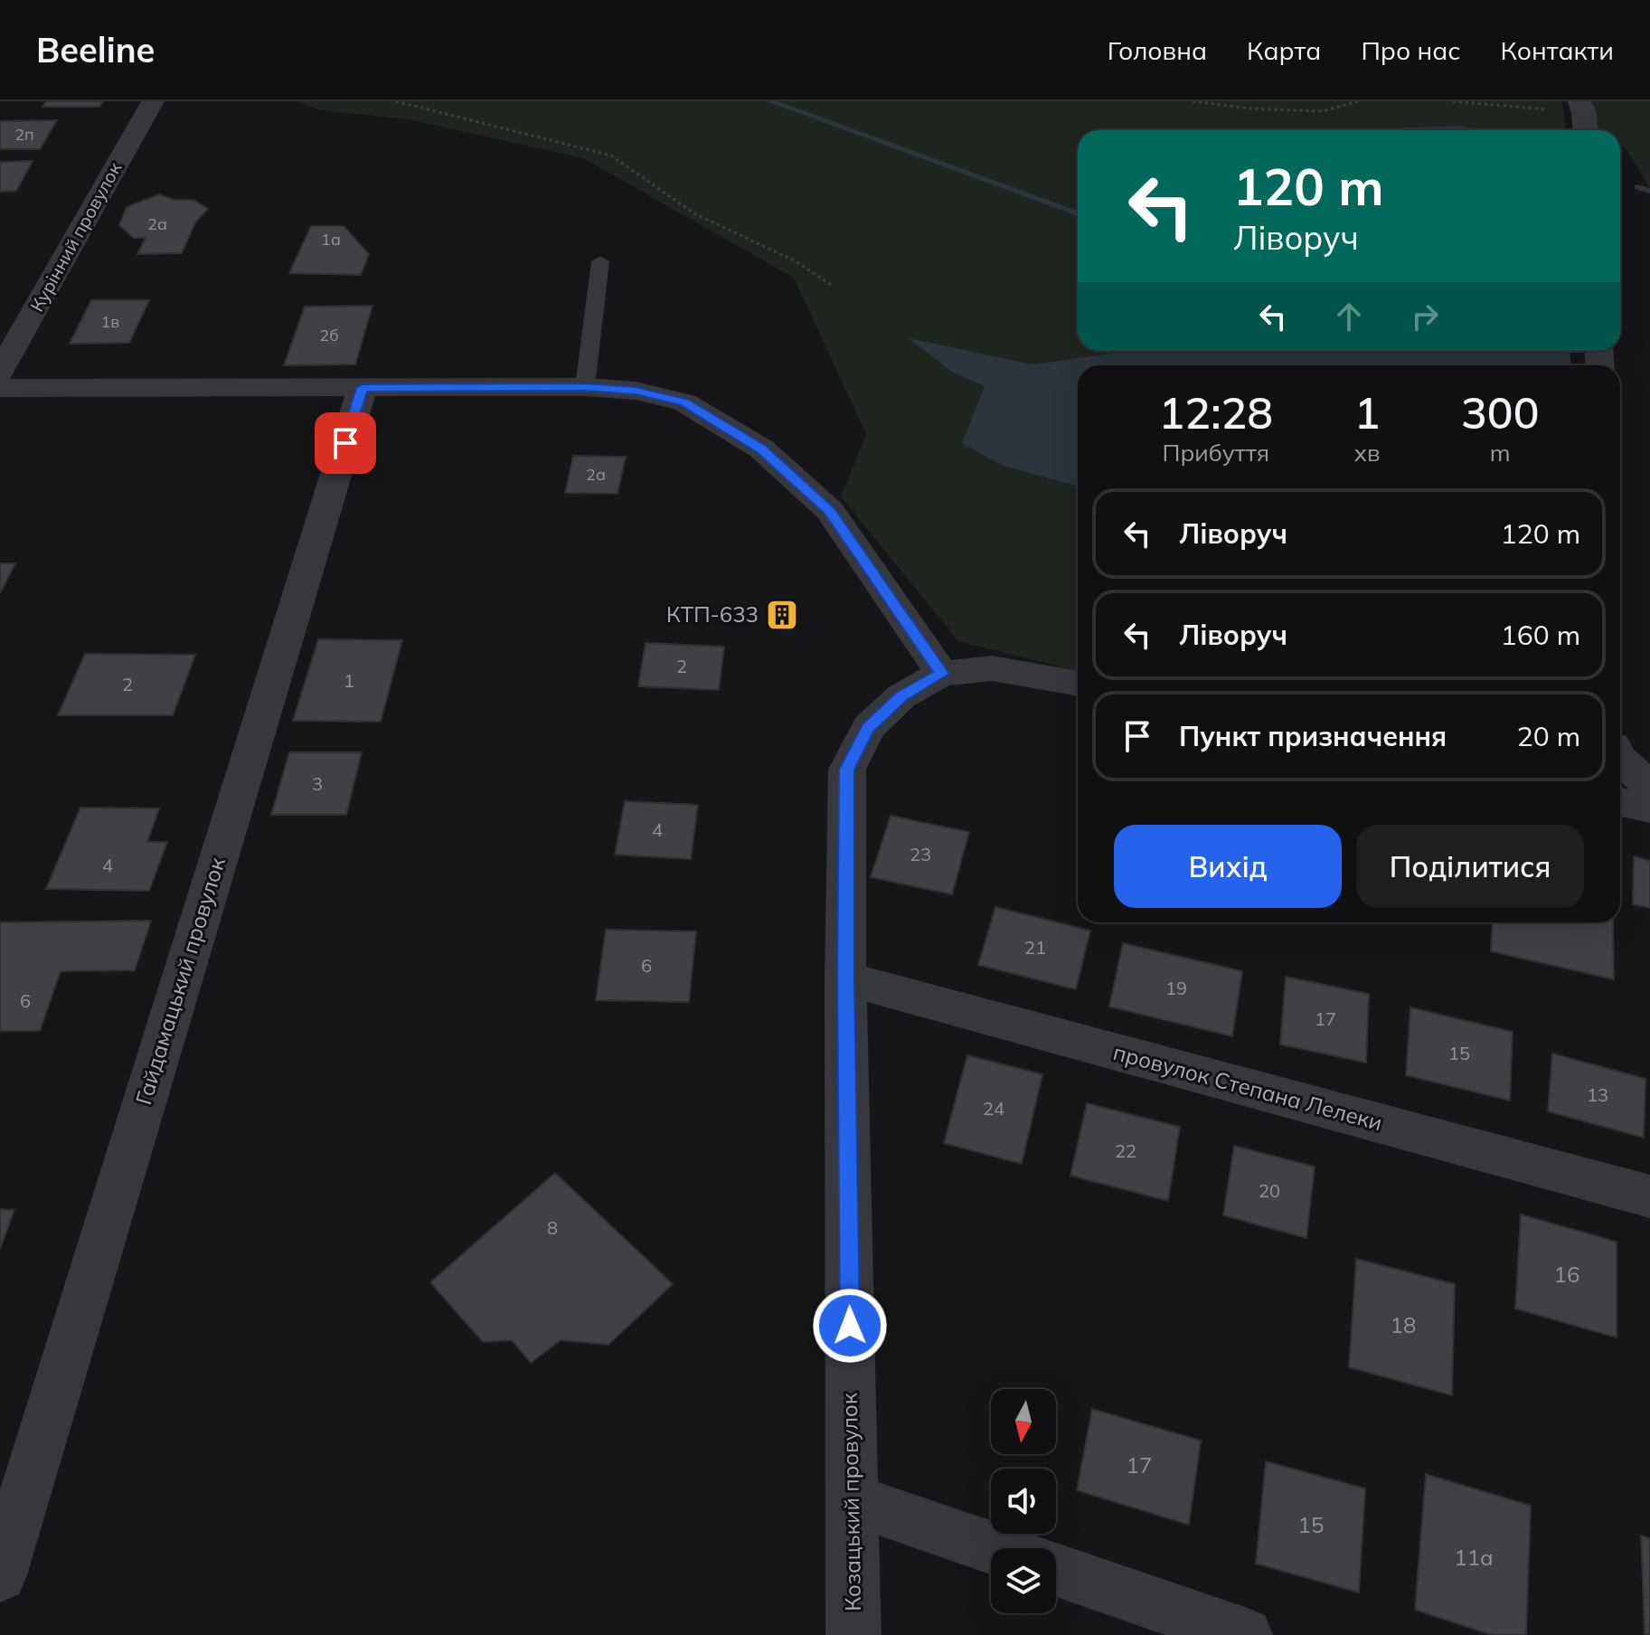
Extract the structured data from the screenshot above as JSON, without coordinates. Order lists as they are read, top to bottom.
{
  "streets": {
    "street": [
      "Курінний провулок",
      "Гайдамацький провулок",
      "провулок Степана Лелеки",
      "Козацький провулок"
    ]
  },
  "crossings": [
    ["провулок Степана Лелеки", "Козацький провулок"]
  ],
  "places": {
    "building": ["КТП-633"]
  },
  "house_numbers": [
    "2п",
    "2а",
    "1а",
    "1в",
    "2б",
    "2а",
    "2",
    "1",
    "2",
    "3",
    "4",
    "23",
    "4",
    "21",
    "6",
    "19",
    "6",
    "17",
    "15",
    "13",
    "24",
    "22",
    "20",
    "8",
    "16",
    "18",
    "17",
    "15",
    "11а"
  ],
  "north": "bottom",
  "page": {
    "header": "Beeline",
    "nav": [
      "Головна",
      "Карта",
      "Про нас",
      "Контакти"
    ],
    "turn": ["120 m", "Ліворуч"],
    "eta": [
      "12:28",
      "Прибуття",
      "1",
      "хв",
      "300",
      "m"
    ],
    "list": [
      {
        "name": "Ліворуч",
        "value": "120 m"
      },
      {
        "name": "Ліворуч",
        "value": "160 m"
      },
      {
        "name": "Пункт призначення",
        "value": "20 m"
      }
    ],
    "buttons": ["Вихід", "Поділитися"]
  }
}
